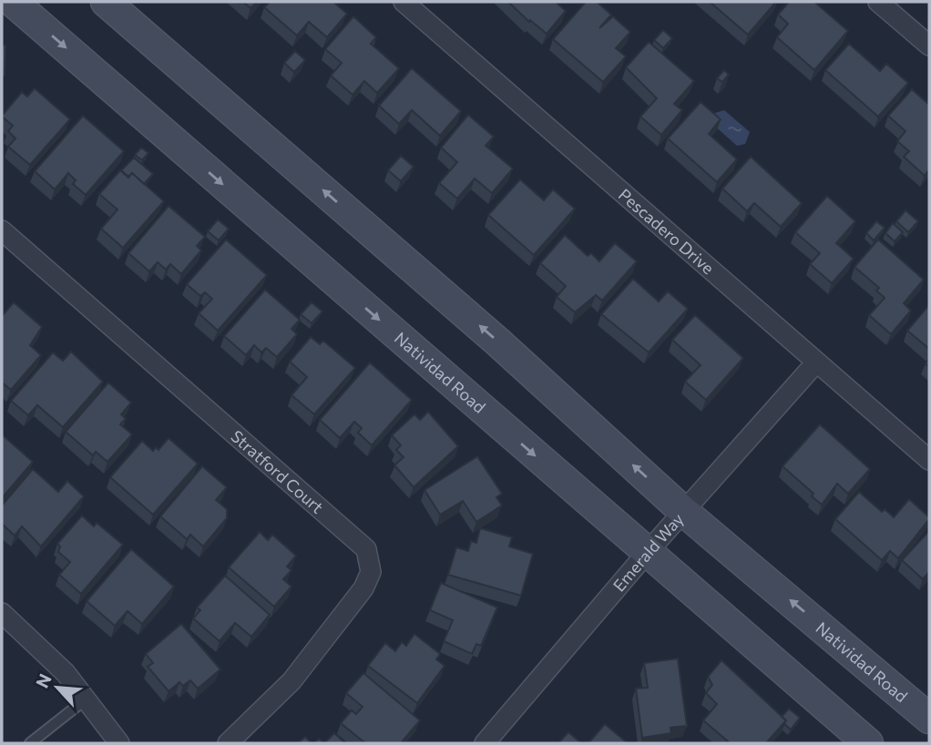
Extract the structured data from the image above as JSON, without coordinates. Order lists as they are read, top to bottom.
{
  "streets": {
    "main road": ["Natividad Road"],
    "street": ["Pescadero Drive", "Stratford Court", "Emerald Way"]
  },
  "crossings": [
    ["Pescadero Drive", "Emerald Way"],
    ["Natividad Road", "Emerald Way"]
  ],
  "north": "top left"
}
